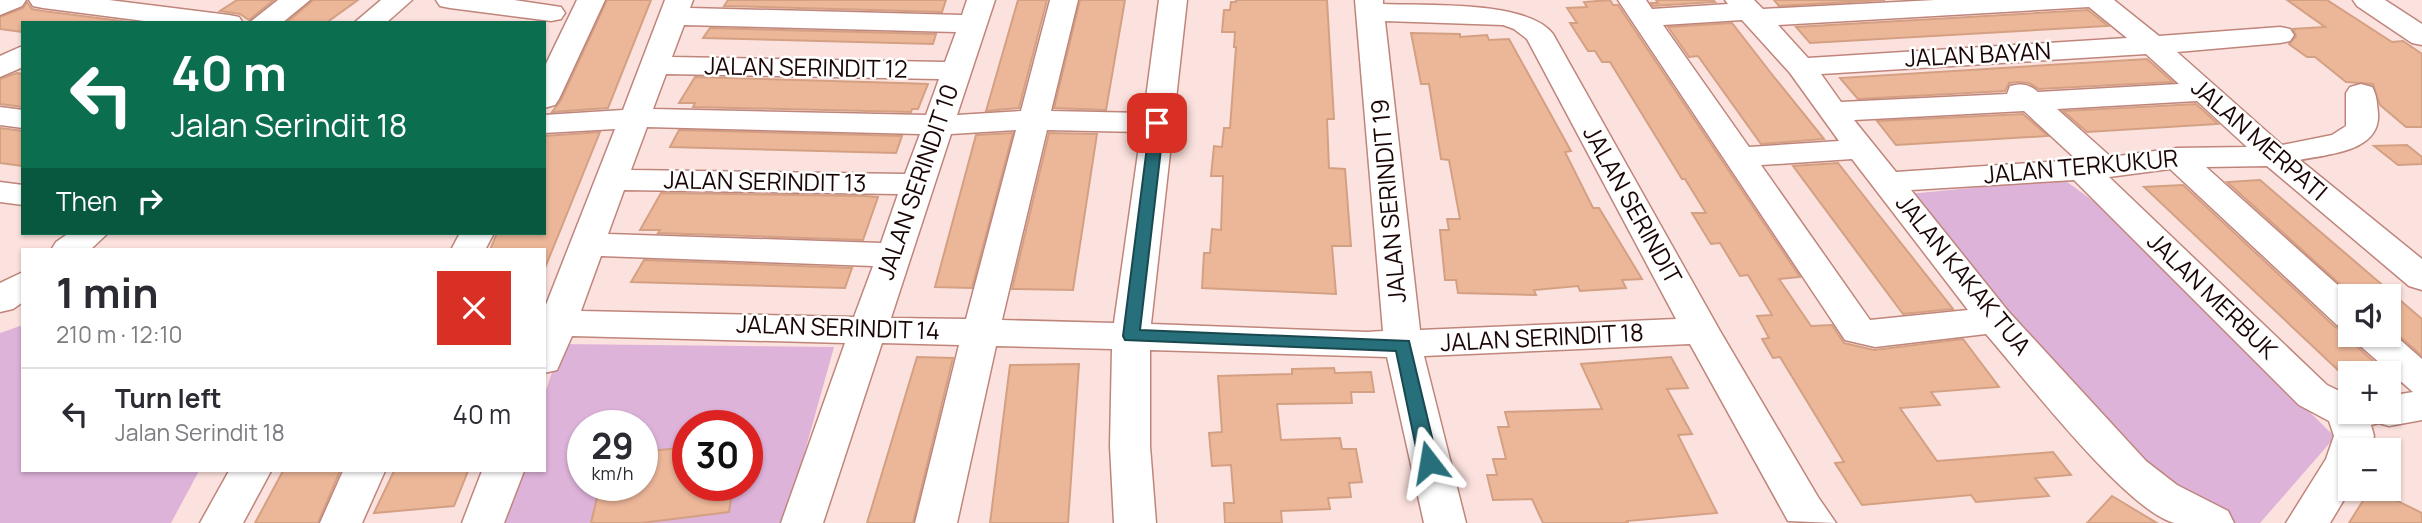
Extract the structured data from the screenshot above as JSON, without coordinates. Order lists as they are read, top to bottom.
{
  "streets": {
    "street": [
      "JALAN BAYAN",
      "JALAN SERINDIT 12",
      "JALAN MERPATI",
      "JALAN TERKUKUR",
      "JALAN SERINDIT 13",
      "JALAN SERINDIT 10",
      "JALAN SERINDIT 19",
      "JALAN SERINDIT",
      "JALAN KAKAK TUA",
      "JALAN MERBUK",
      "JALAN SERINDIT 14",
      "JALAN SERINDIT 18"
    ]
  },
  "crossings": [
    ["JALAN BAYAN", "JALAN MERPATI"],
    ["JALAN BAYAN", "JALAN KAKAK TUA"],
    ["JALAN BAYAN", "JALAN MERBUK"],
    ["JALAN SERINDIT 12", "JALAN SERINDIT 10"],
    ["JALAN MERPATI", "JALAN TERKUKUR"],
    ["JALAN TERKUKUR", "JALAN KAKAK TUA"],
    ["JALAN TERKUKUR", "JALAN MERBUK"],
    ["JALAN SERINDIT 13", "JALAN SERINDIT 10"],
    ["JALAN SERINDIT 10", "JALAN SERINDIT 14"],
    ["JALAN SERINDIT 19", "JALAN SERINDIT"],
    ["JALAN SERINDIT 19", "JALAN SERINDIT 18"],
    ["JALAN SERINDIT", "JALAN SERINDIT 18"],
    ["JALAN SERINDIT 14", "JALAN SERINDIT 18"]
  ],
  "page": {
    "turn": ["40 m", "Jalan Serindit 18"],
    "then": "Then",
    "heading": ["1 min", "210 m · 12:10"],
    "map_buttons": ["+", "−"],
    "list": [
      {
        "name": "Turn left",
        "note": "Jalan Serindit 18",
        "value": "40 m"
      }
    ],
    "speed": "29 km/h",
    "limit": "30"
  }
}
